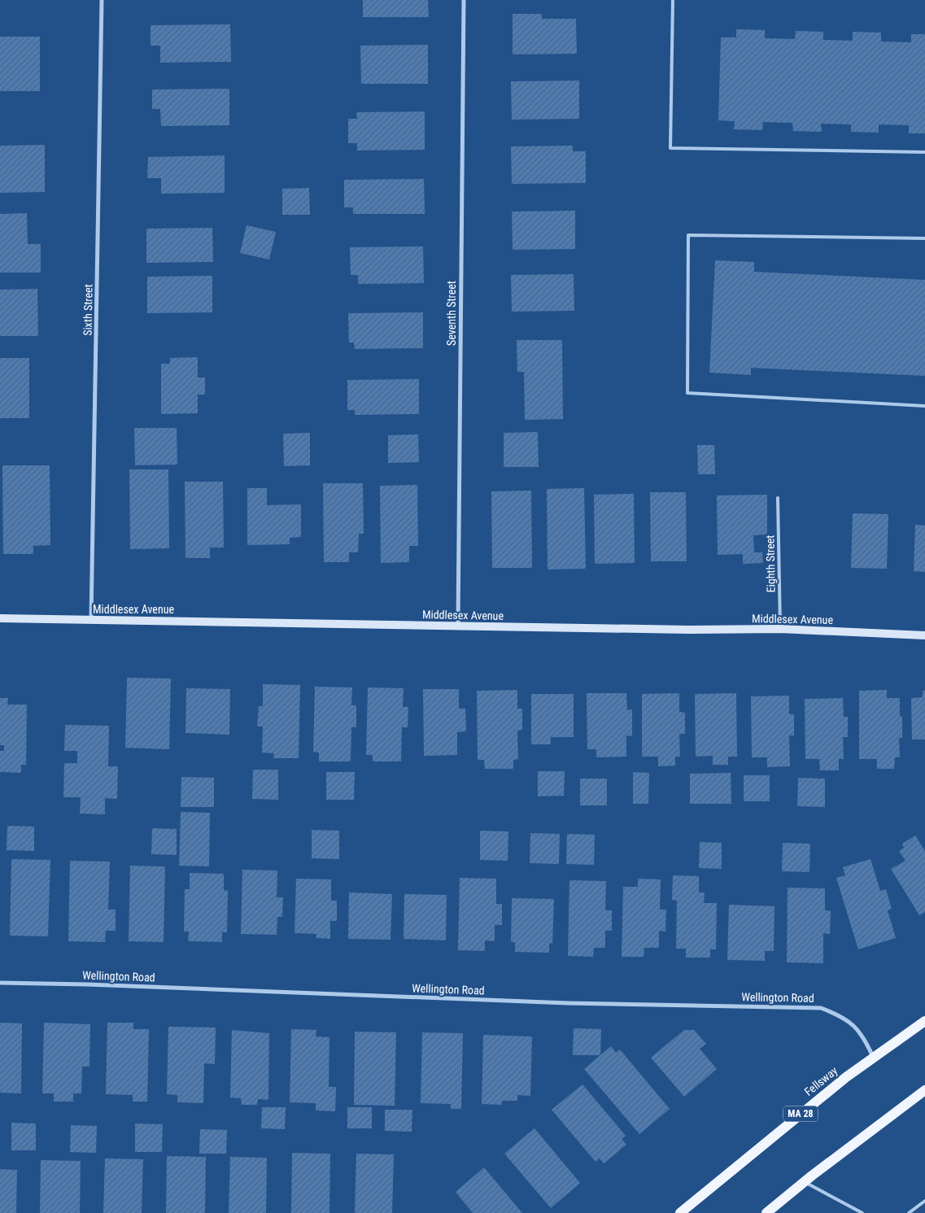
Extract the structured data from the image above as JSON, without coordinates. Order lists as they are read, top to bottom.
{
  "streets": {
    "main road": ["Middlesex Avenue", "Fellsway", "MA 28"],
    "street": ["Sixth Street", "Seventh Street", "Wellington Road"],
    "lane": ["Eighth Street"]
  },
  "crossings": [
    ["Sixth Street", "Middlesex Avenue"],
    ["Seventh Street", "Middlesex Avenue"],
    ["Eighth Street", "Middlesex Avenue"],
    ["Wellington Road", "Fellsway"]
  ]
}
